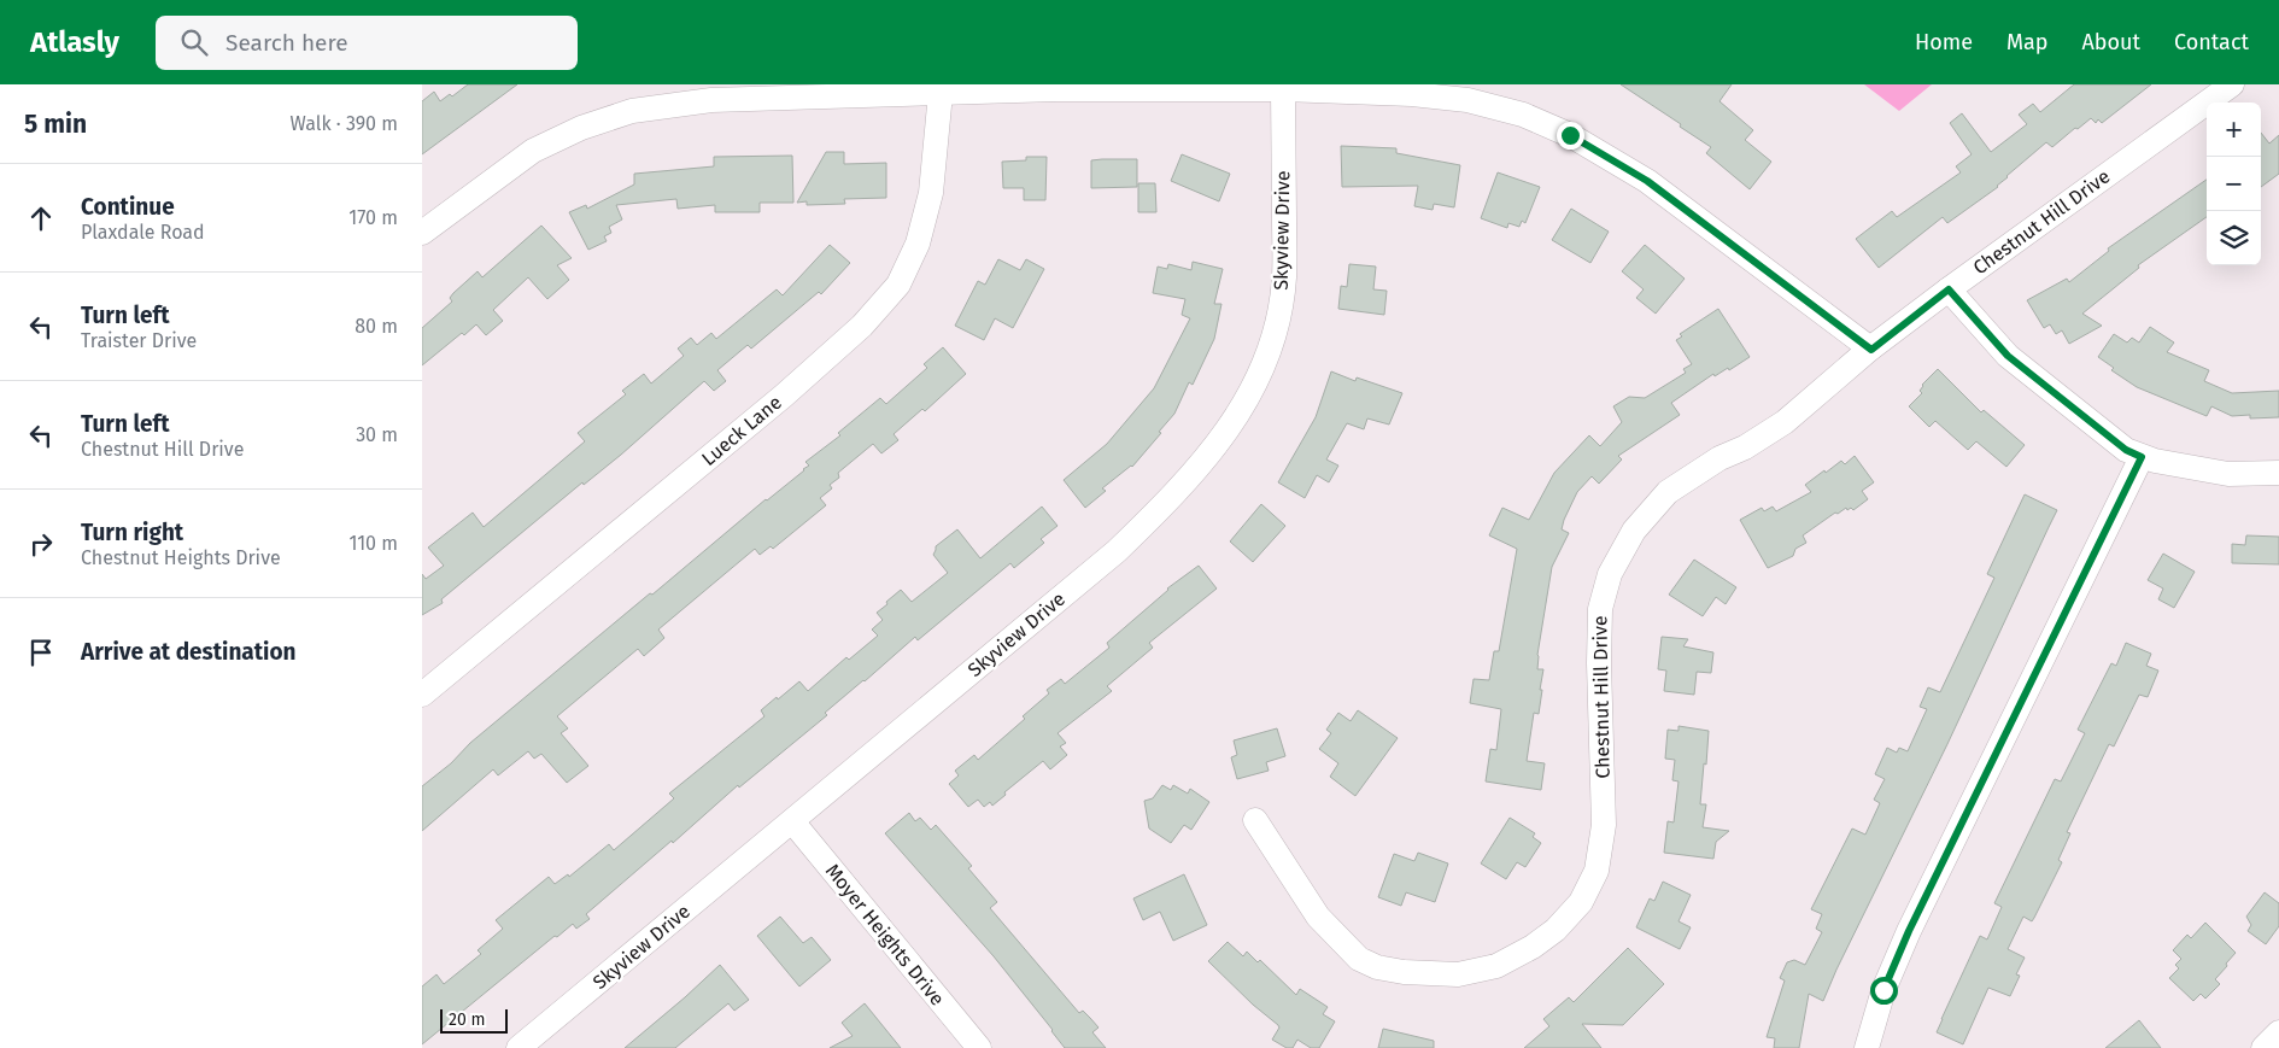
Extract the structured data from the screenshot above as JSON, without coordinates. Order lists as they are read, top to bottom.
{
  "streets": {
    "street": [
      "Chestnut Hill Drive",
      "Skyview Drive",
      "Lueck Lane",
      "Moyer Heights Drive"
    ]
  },
  "crossings": [
    ["Skyview Drive", "Moyer Heights Drive"]
  ],
  "scale_bar": "20 m",
  "page": {
    "header": "Atlasly",
    "search": "Search here",
    "nav": [
      "Home",
      "Map",
      "About",
      "Contact"
    ],
    "heading": ["5 min", "Walk · 390 m"],
    "map_buttons": ["+", "−"],
    "list": [
      ["Continue", "Plaxdale Road", "170 m"],
      ["Turn left", "Traister Drive", "80 m"],
      ["Turn left", "Chestnut Hill Drive", "30 m"],
      ["Turn right", "Chestnut Heights Drive", "110 m"],
      "Arrive at destination"
    ],
    "scale": "20 m"
  }
}
